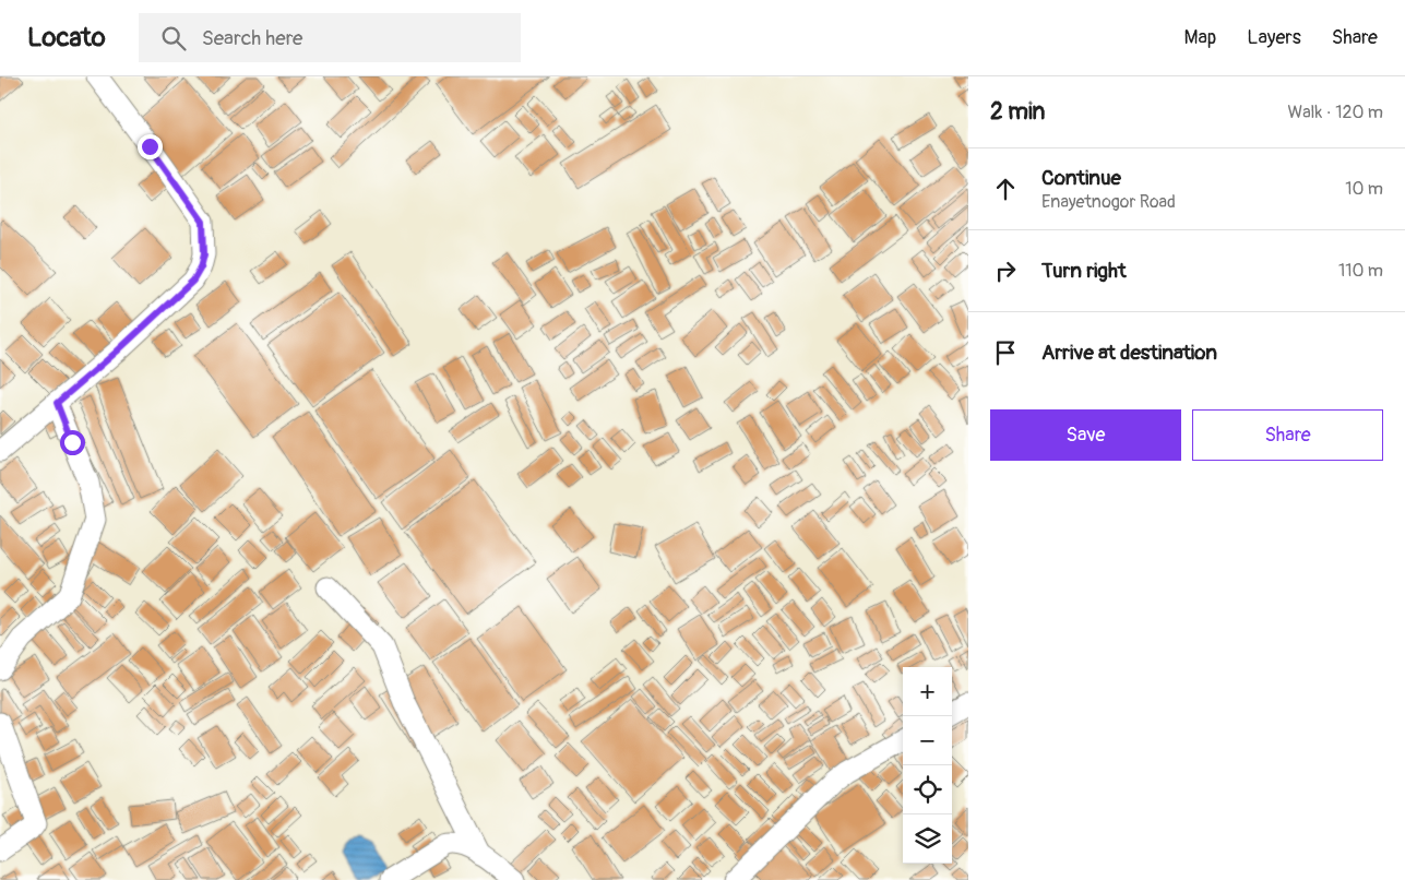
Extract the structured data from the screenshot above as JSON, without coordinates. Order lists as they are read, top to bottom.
{
  "page": {
    "header": "Locato",
    "search": "Search here",
    "nav": ["Map", "Layers", "Share"],
    "heading": ["2 min", "Walk · 120 m"],
    "list": [
      ["Continue", "Enayetnogor Road", "10 m"],
      ["Turn right", "110 m"],
      "Arrive at destination"
    ],
    "buttons": ["Save", "Share"],
    "map_buttons": ["+", "−"]
  }
}
